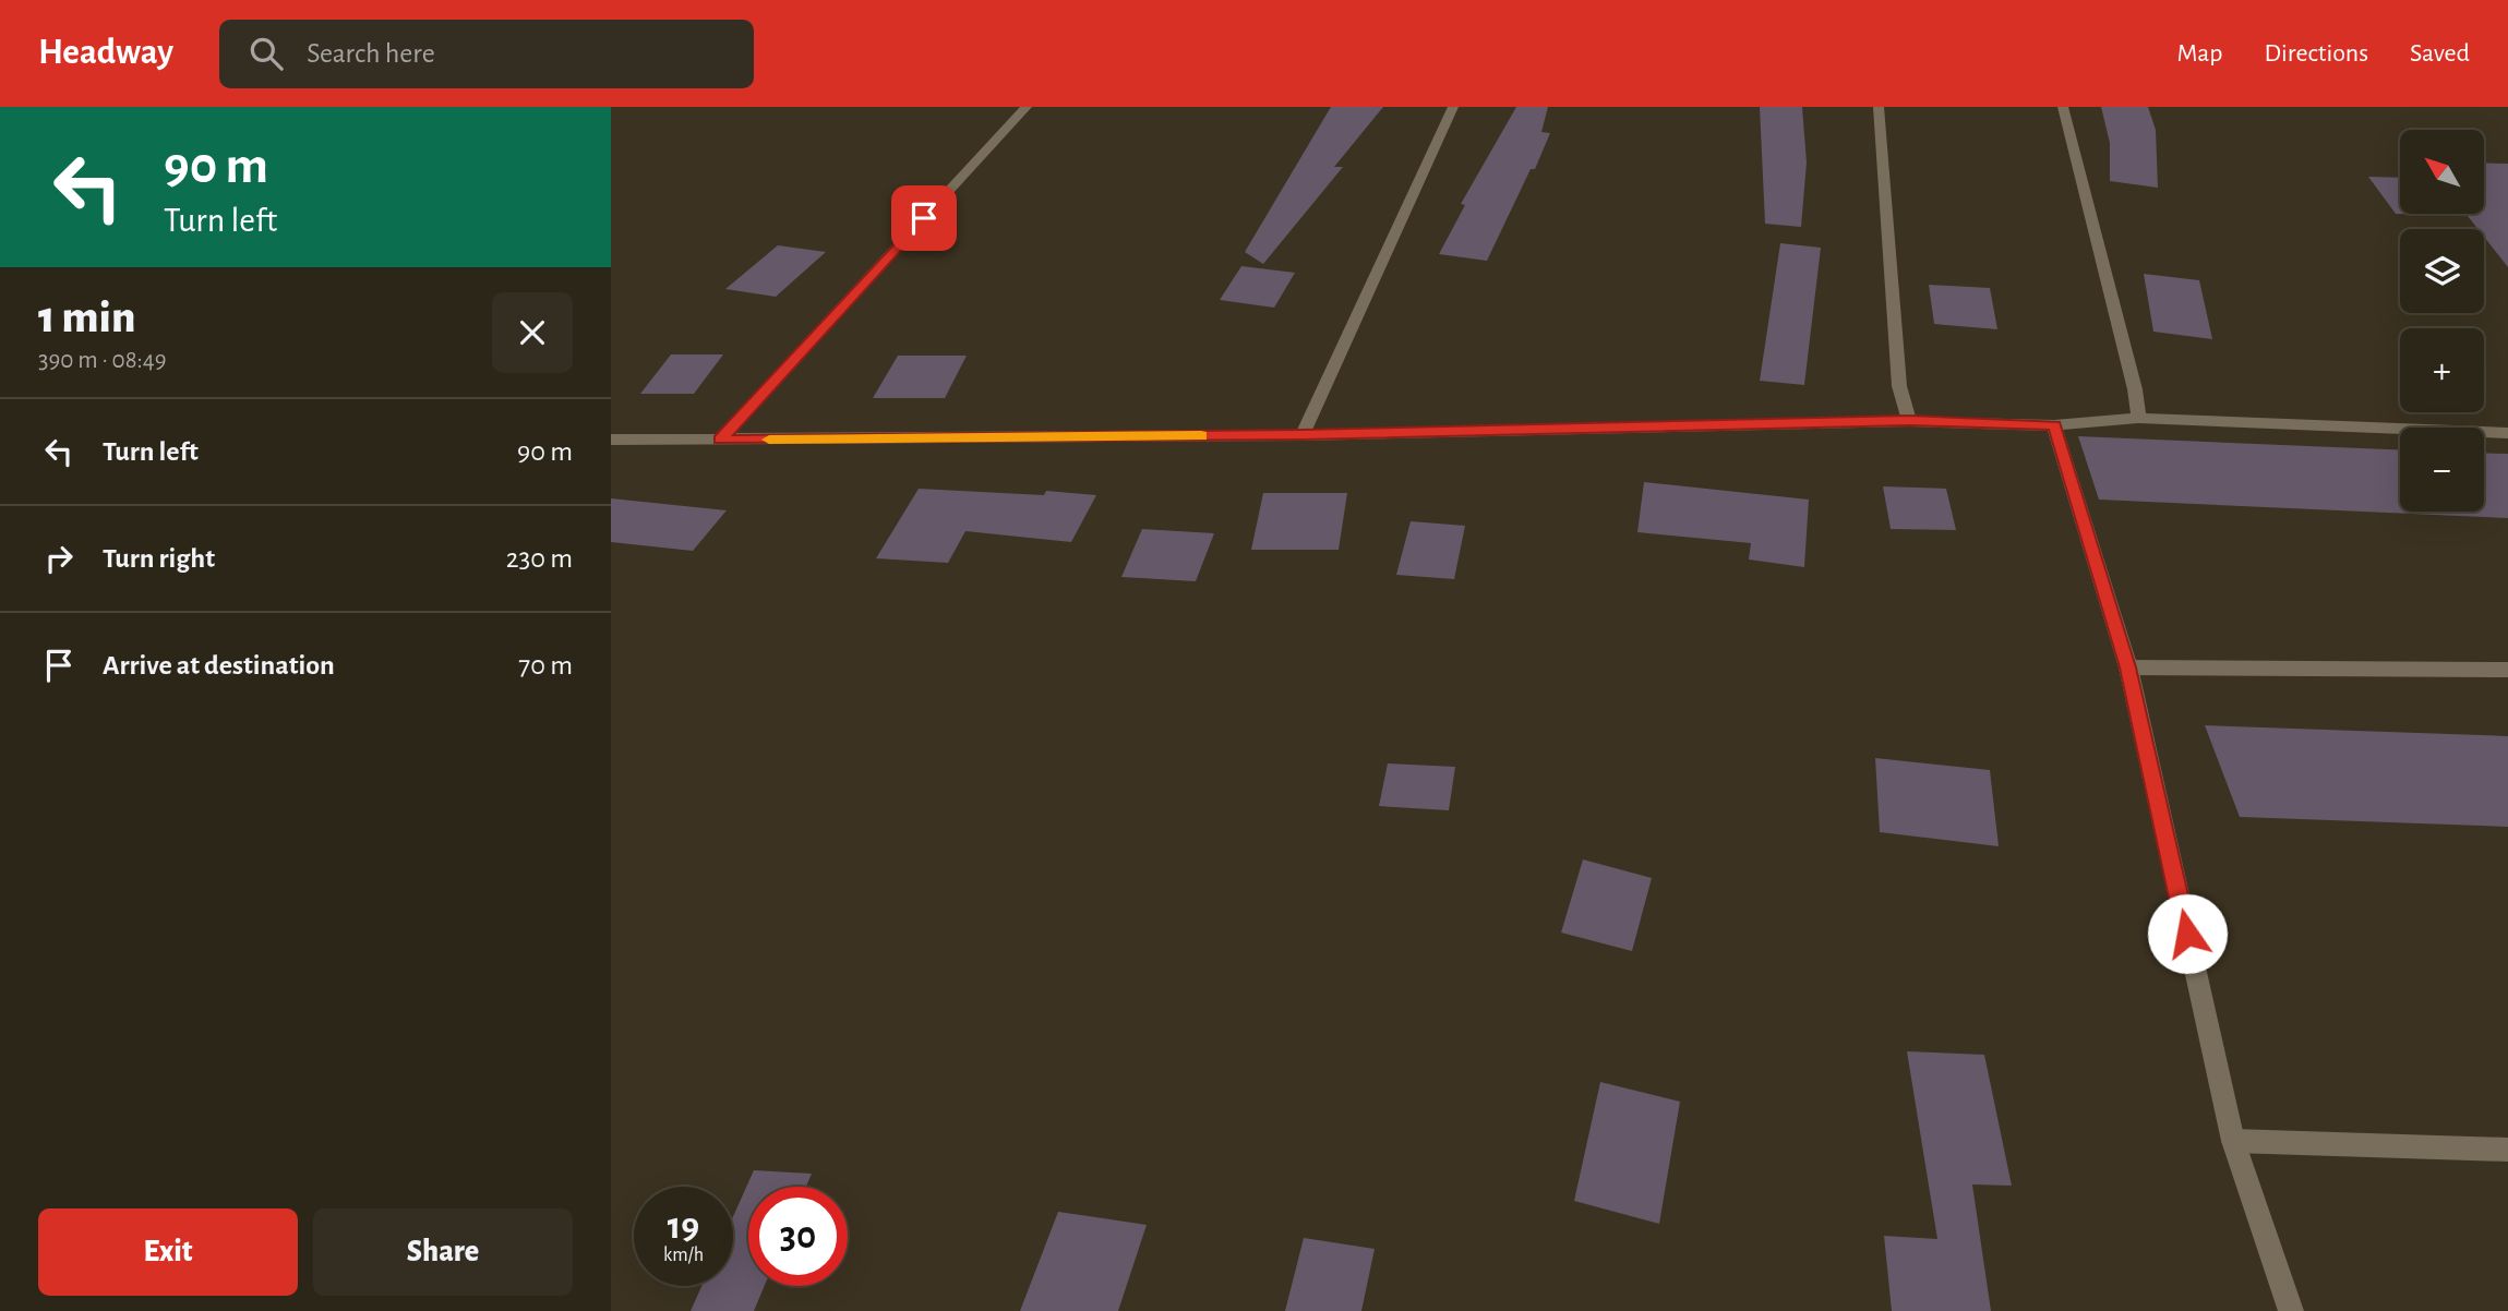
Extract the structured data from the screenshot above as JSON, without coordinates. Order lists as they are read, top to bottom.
{
  "north": "top left",
  "page": {
    "header": "Headway",
    "search": "Search here",
    "nav": ["Map", "Directions", "Saved"],
    "turn": ["90 m", "Turn left"],
    "map_buttons": ["+", "−"],
    "heading": ["1 min", "390 m · 08:49"],
    "list": [
      {
        "name": "Turn left",
        "value": "90 m"
      },
      {
        "name": "Turn right",
        "value": "230 m"
      },
      {
        "name": "Arrive at destination",
        "value": "70 m"
      }
    ],
    "speed": "19 km/h",
    "limit": "30",
    "buttons": ["Exit", "Share"]
  }
}
